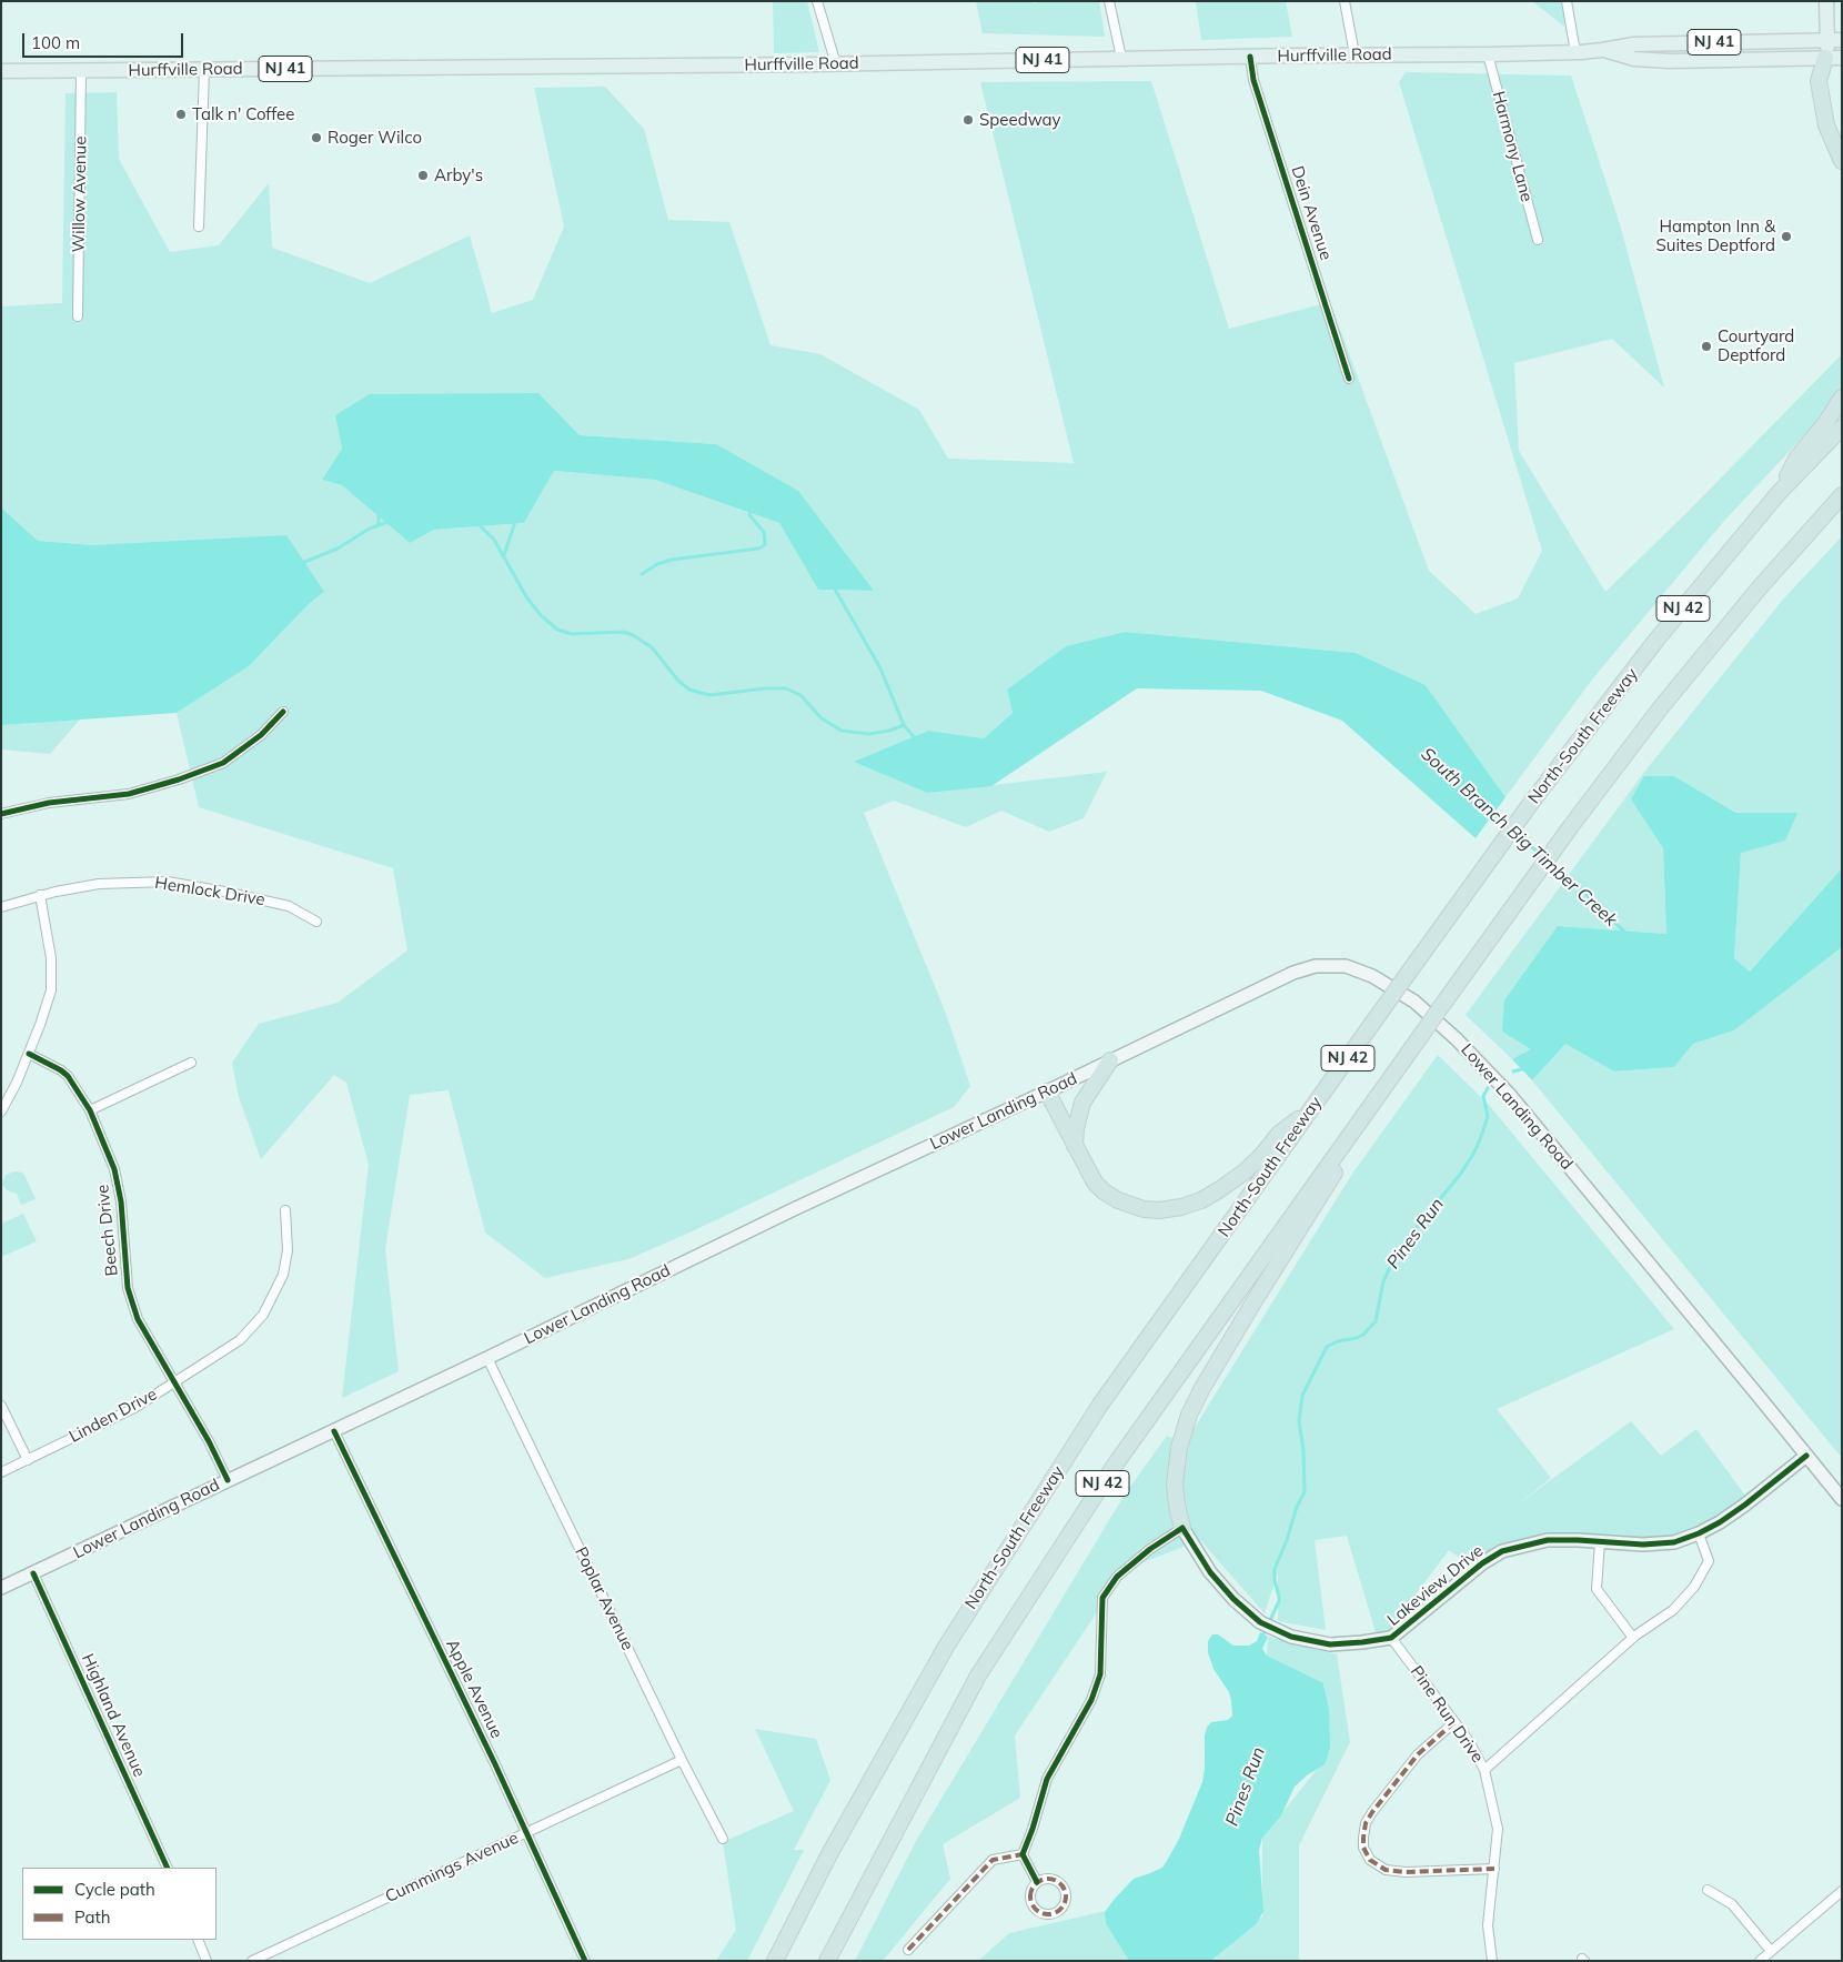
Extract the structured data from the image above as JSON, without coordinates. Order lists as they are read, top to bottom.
{
  "streets": {
    "highway": ["NJ 42", "North-South Freeway"],
    "main road": [
      "NJ 41",
      "Hurffville Road",
      "Lower Landing Road",
      "Lakeview Drive"
    ],
    "street": [
      "Harmony Lane",
      "Willow Avenue",
      "Dein Avenue",
      "Hemlock Drive",
      "Beech Drive",
      "Linden Drive",
      "Poplar Avenue",
      "Apple Avenue",
      "Pine Run Drive",
      "Highland Avenue",
      "Cummings Avenue"
    ]
  },
  "crossings": [
    ["Hurffville Road", "Harmony Lane"],
    ["Hurffville Road", "Willow Avenue"],
    ["Hurffville Road", "Dein Avenue"],
    ["Lower Landing Road", "Beech Drive"],
    ["Lower Landing Road", "Lakeview Drive"],
    ["Lower Landing Road", "Poplar Avenue"],
    ["Lower Landing Road", "Apple Avenue"],
    ["Lower Landing Road", "Highland Avenue"],
    ["Beech Drive", "Linden Drive"],
    ["Lakeview Drive", "Pine Run Drive"],
    ["Poplar Avenue", "Cummings Avenue"],
    ["Apple Avenue", "Cummings Avenue"]
  ],
  "water": ["South Branch Big Timber Creek", "Pines Run"],
  "places": [
    "Talk n' Coffee",
    "Speedway",
    "Roger Wilco",
    "Arby's",
    "Hampton Inn & Suites Deptford",
    "Courtyard Deptford"
  ],
  "legend": ["Cycle path", "Path"],
  "scale_bar": "100 m"
}
